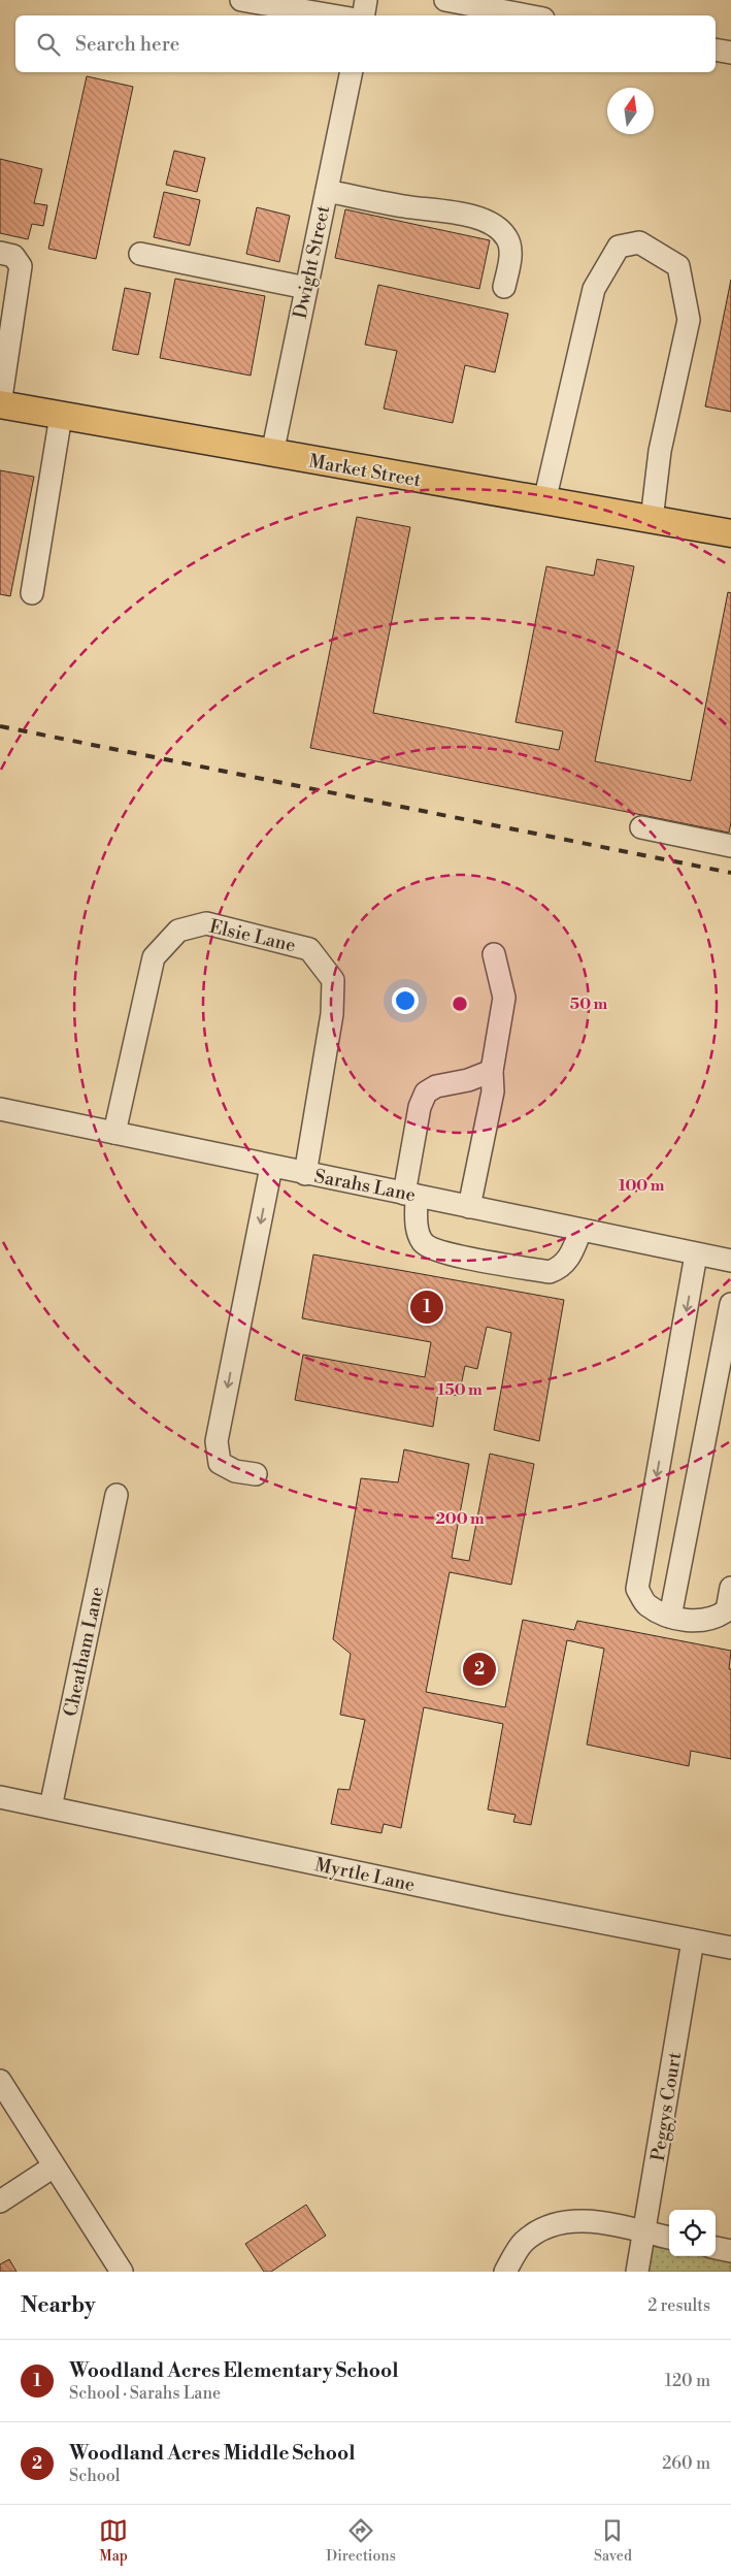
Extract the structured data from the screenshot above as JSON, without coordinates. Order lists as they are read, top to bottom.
{
  "streets": {
    "main road": ["Market Street"],
    "street": [
      "Dwight Street",
      "Elsie Lane",
      "Sarahs Lane",
      "Cheatham Lane",
      "Myrtle Lane",
      "Peggys Court"
    ]
  },
  "crossings": [
    ["Dwight Street", "Market Street"],
    ["Elsie Lane", "Sarahs Lane"],
    ["Cheatham Lane", "Myrtle Lane"],
    ["Myrtle Lane", "Peggys Court"]
  ],
  "north": "top",
  "page": {
    "search": "Search here",
    "pins": ["1", "2"],
    "heading": ["Nearby", "2 results"],
    "list": [
      {
        "mark": "1",
        "name": "Woodland Acres Elementary School",
        "note": "School · Sarahs Lane",
        "value": "120 m"
      },
      {
        "mark": "2",
        "name": "Woodland Acres Middle School",
        "note": "School",
        "value": "260 m"
      }
    ],
    "nav": ["Map", "Directions", "Saved"]
  },
  "rings": [
    "50 m",
    "100 m",
    "150 m",
    "200 m"
  ]
}
